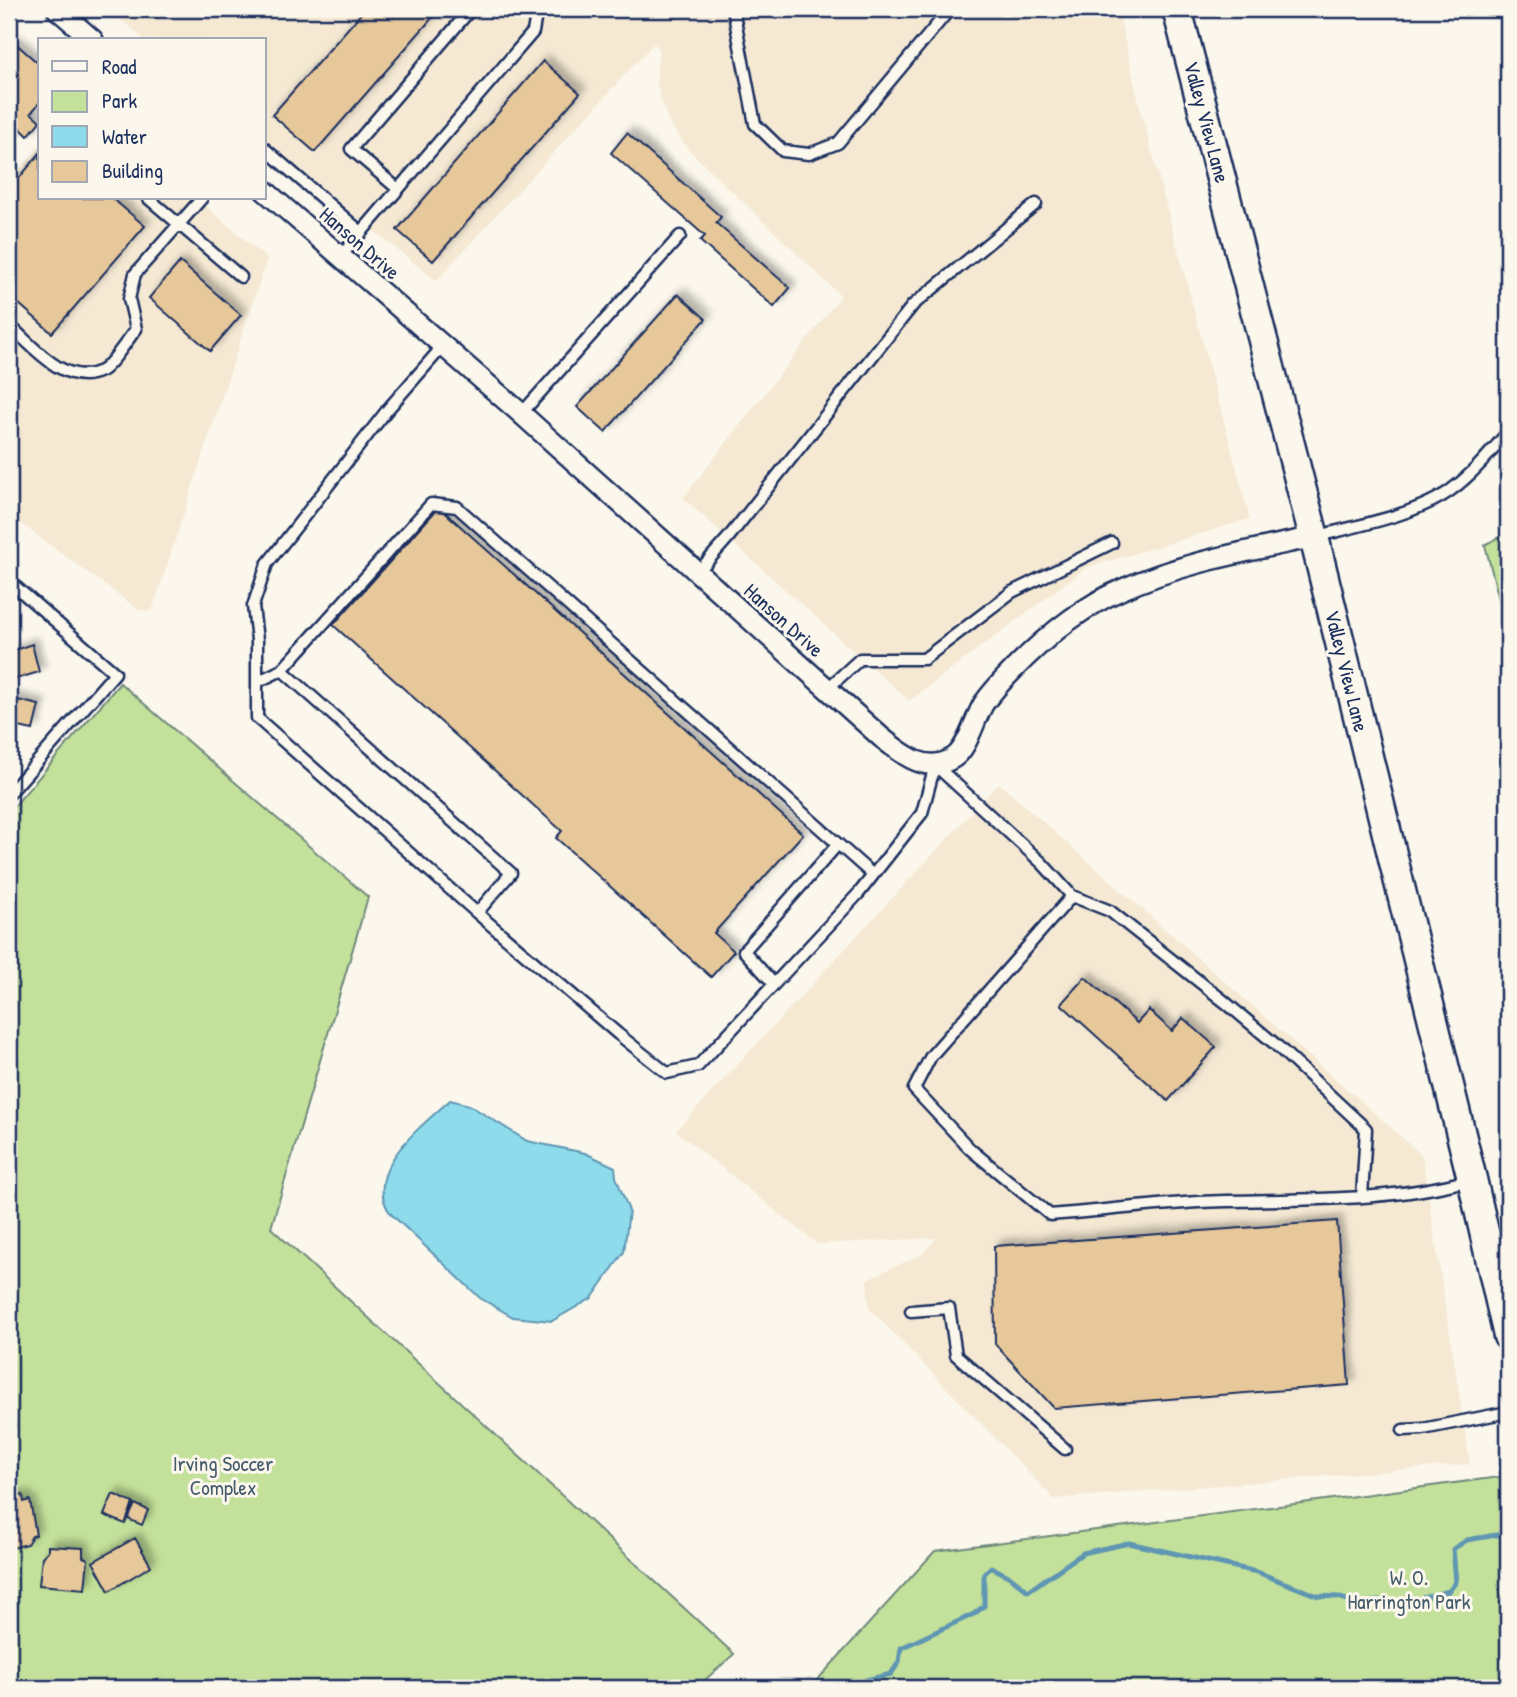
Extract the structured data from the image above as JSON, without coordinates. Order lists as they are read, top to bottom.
{
  "streets": {
    "main road": ["Valley View Lane"],
    "street": ["Hanson Drive"]
  },
  "parks": ["Irving Soccer Complex", "W. O. Harrington Park"],
  "legend": [
    "Road",
    "Park",
    "Water",
    "Building"
  ]
}
